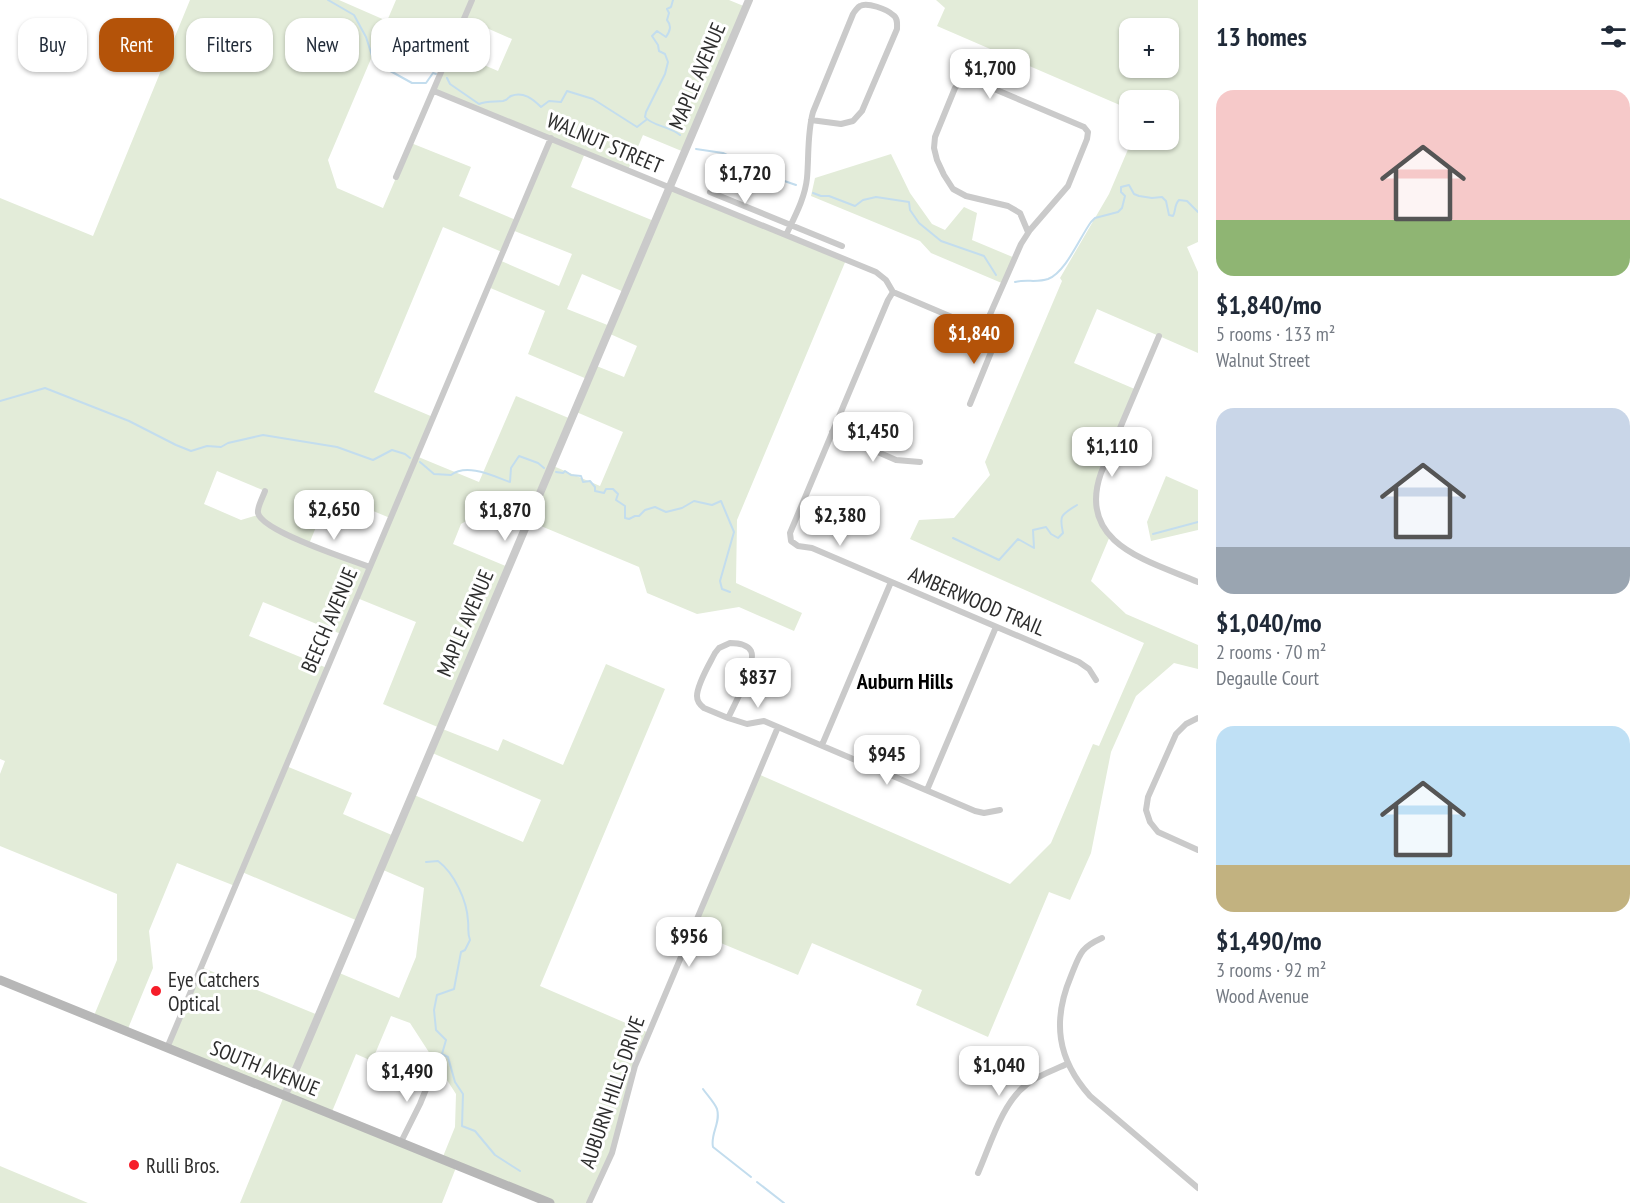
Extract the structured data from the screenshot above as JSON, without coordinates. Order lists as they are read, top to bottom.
{
  "streets": {
    "main road": ["SOUTH AVENUE"],
    "street": [
      "MAPLE AVENUE",
      "WALNUT STREET",
      "AMBERWOOD TRAIL",
      "BEECH AVENUE",
      "AUBURN HILLS DRIVE"
    ]
  },
  "crossings": [
    ["MAPLE AVENUE", "WALNUT STREET"],
    ["MAPLE AVENUE", "SOUTH AVENUE"],
    ["WALNUT STREET", "AMBERWOOD TRAIL"],
    ["WALNUT STREET", "BEECH AVENUE"],
    ["BEECH AVENUE", "SOUTH AVENUE"]
  ],
  "districts": ["Auburn Hills"],
  "places": ["Eye Catchers Optical", "Rulli Bros."],
  "page": {
    "heading": "13 homes",
    "map_buttons": ["+", "−"],
    "chip": [
      "Buy",
      "Rent",
      "Filters",
      "New",
      "Apartment"
    ],
    "price": [
      "$1,700",
      "$1,720",
      "$1,840",
      "$1,450",
      "$1,110",
      "$2,650",
      "$1,870",
      "$2,380",
      "$837",
      "$945",
      "$956",
      "$1,040",
      "$1,490"
    ],
    "list": [
      {
        "name": "$1,840/mo",
        "note": "5 rooms · 133 m² · Walnut Street"
      },
      {
        "name": "$1,040/mo",
        "note": "2 rooms · 70 m² · Degaulle Court"
      },
      {
        "name": "$1,490/mo",
        "note": "3 rooms · 92 m² · Wood Avenue"
      }
    ]
  }
}
